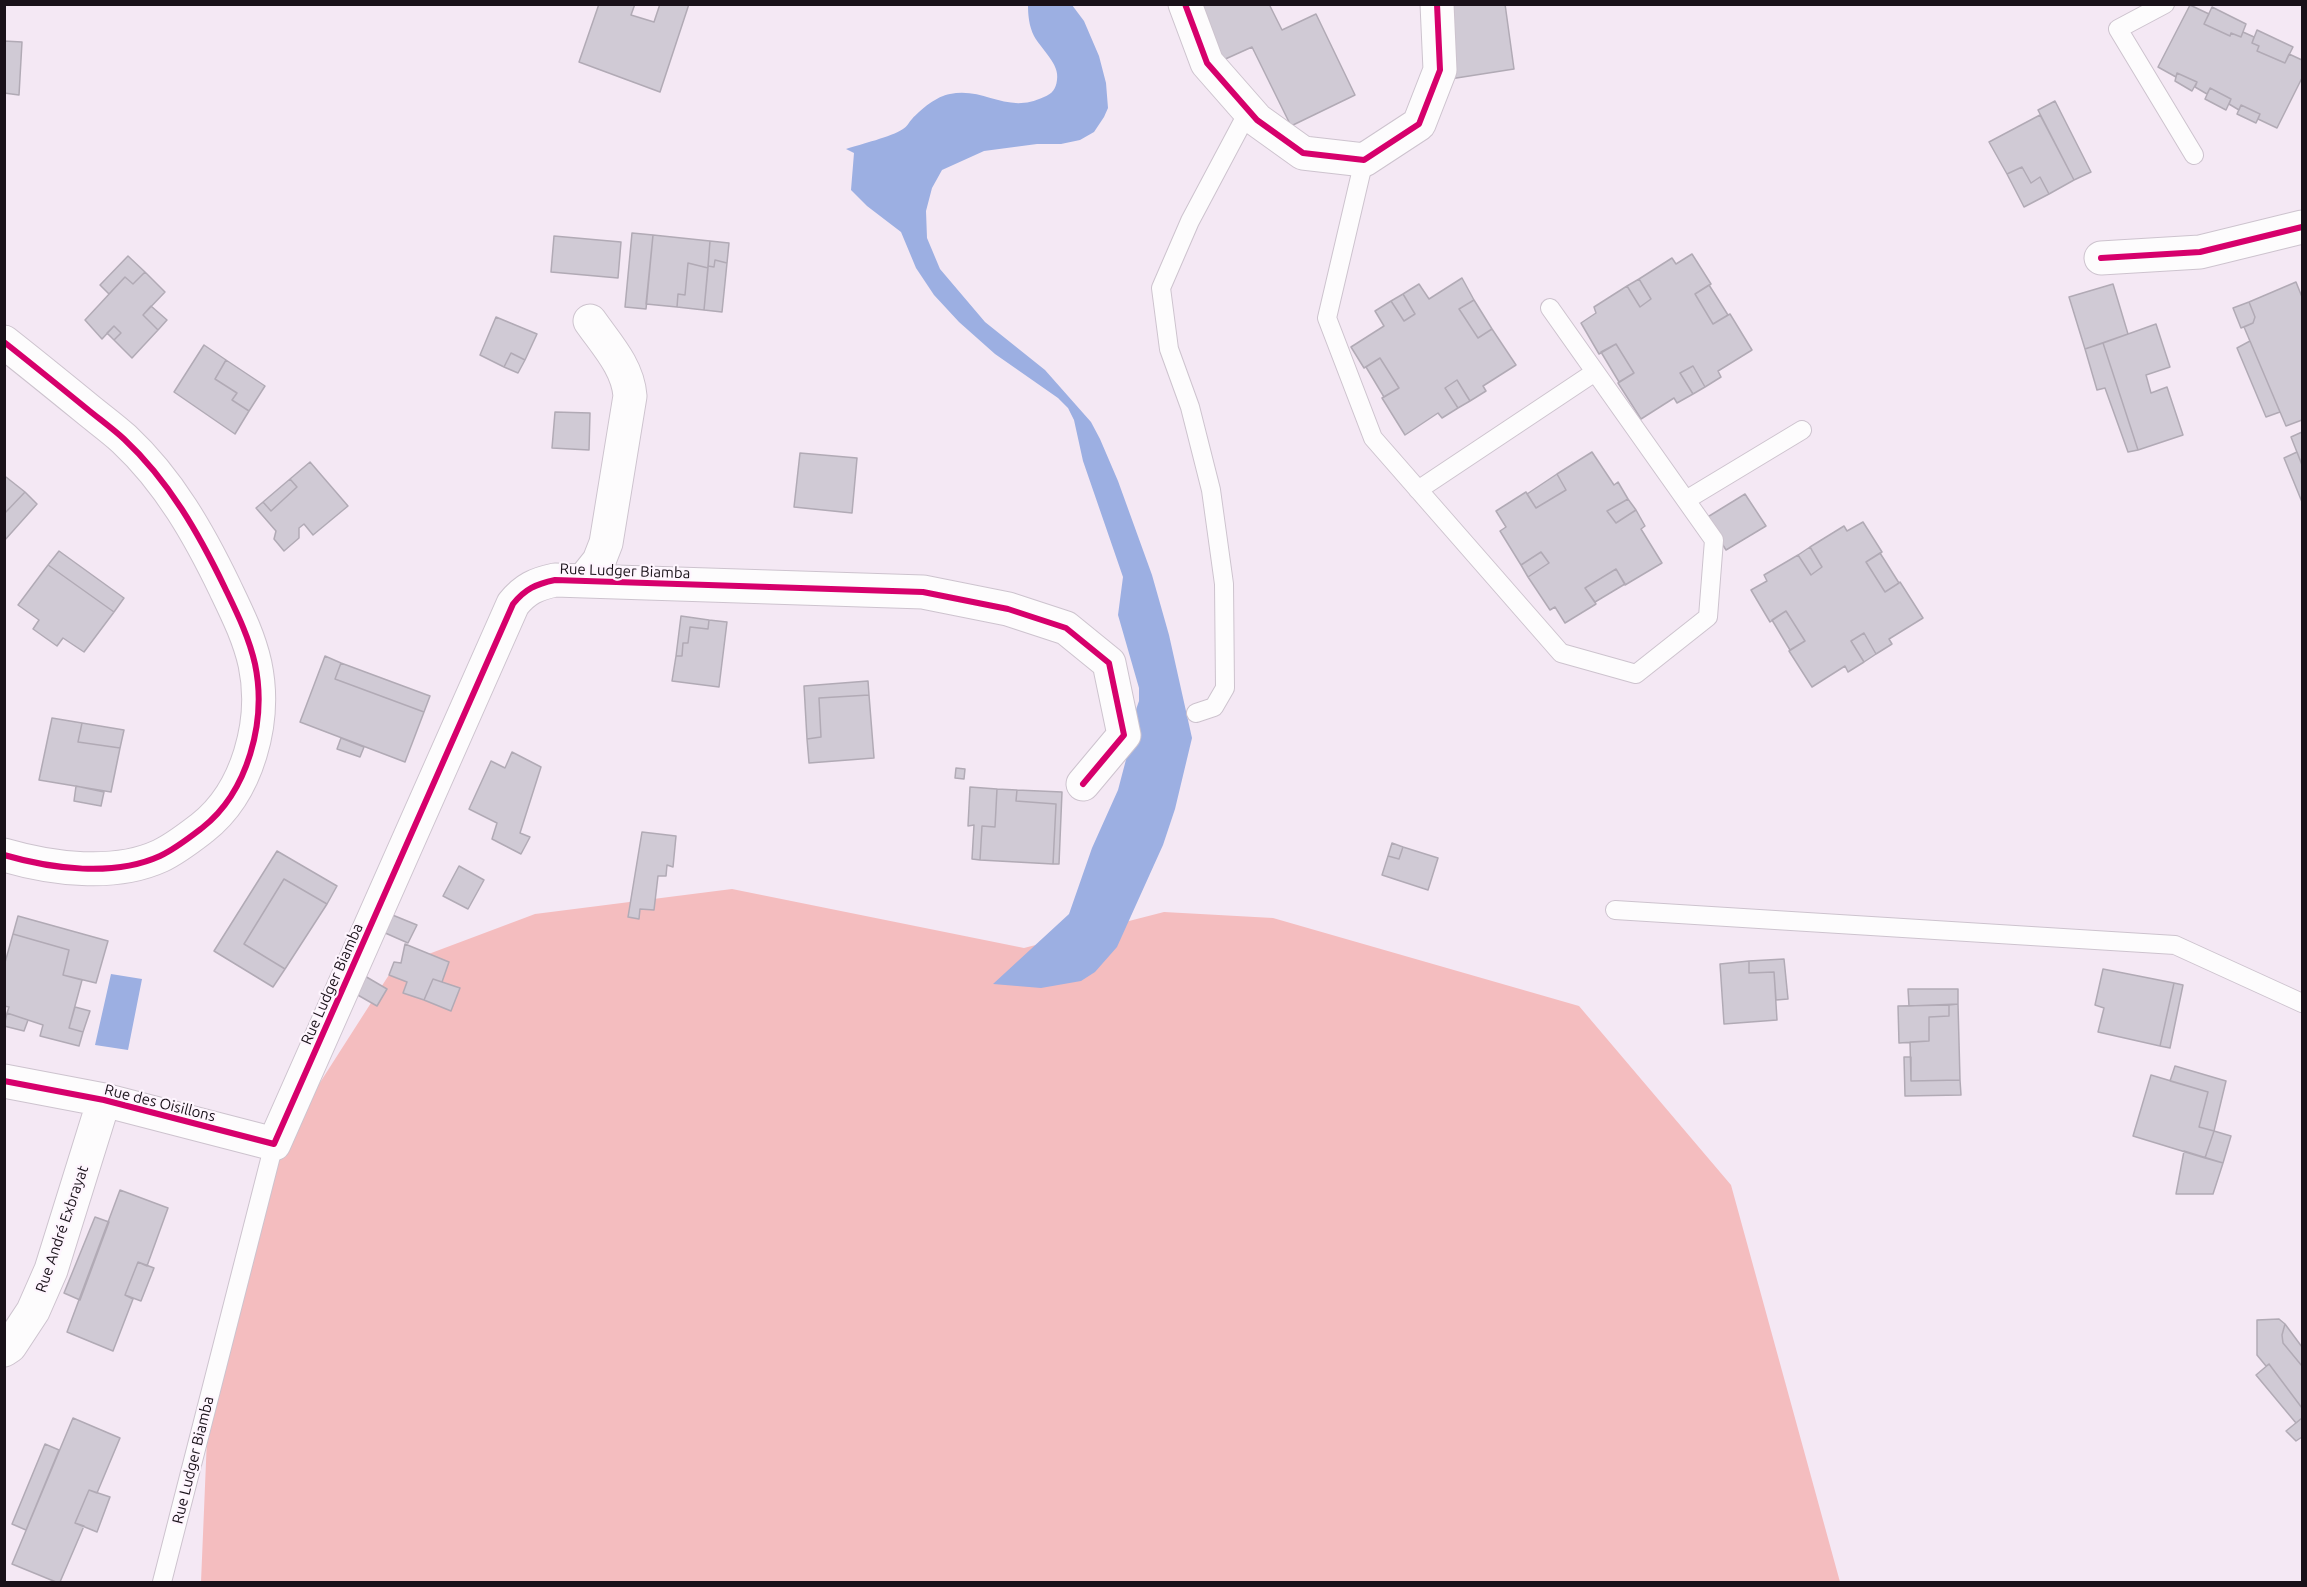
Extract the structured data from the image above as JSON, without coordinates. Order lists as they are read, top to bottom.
{
  "streets": {
    "street": ["Rue Ludger Biamba", "Rue des Oisillons", "Rue André Exbrayat"]
  },
  "crossings": [
    ["Rue Ludger Biamba", "Rue des Oisillons"],
    ["Rue des Oisillons", "Rue André Exbrayat"]
  ]
}
